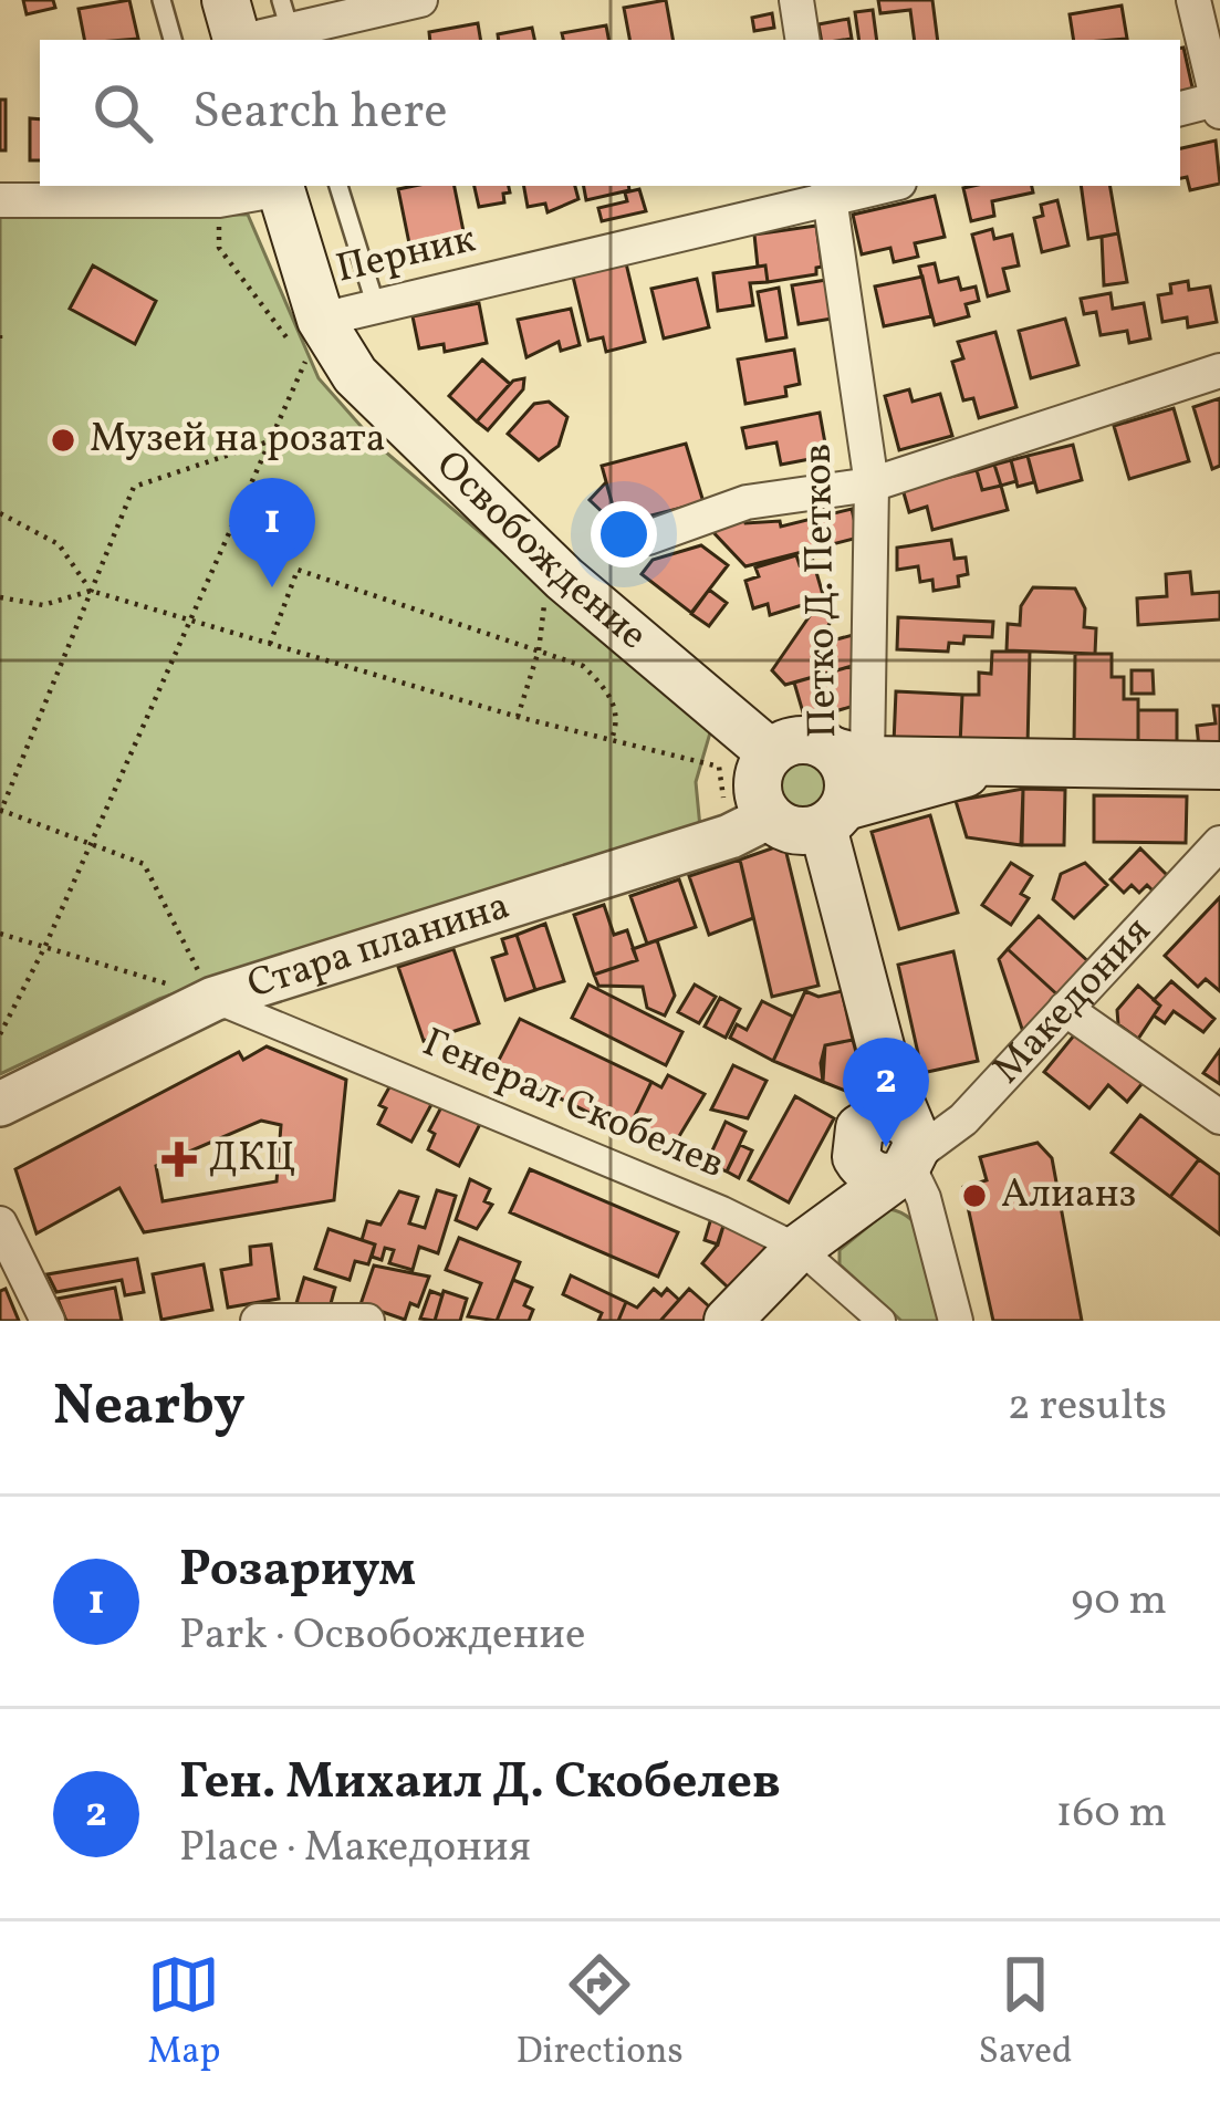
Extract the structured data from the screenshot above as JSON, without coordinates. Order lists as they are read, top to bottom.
{
  "streets": {
    "main road": ["Освобождение", "Македония"],
    "street": [
      "Перник",
      "Петко Д. Петков",
      "Стара планина",
      "Генерал Скобелев"
    ]
  },
  "crossings": [
    ["Перник", "Освобождение"],
    ["Перник", "Петко Д. Петков"],
    ["Стара планина", "Генерал Скобелев"],
    ["Македония", "Генерал Скобелев"]
  ],
  "places": {
    "other": ["Музей на розата", "Алианз"],
    "health": ["ДКЦ"]
  },
  "page": {
    "search": "Search here",
    "pins": ["1", "2"],
    "heading": ["Nearby", "2 results"],
    "list": [
      {
        "mark": "1",
        "name": "Розариум",
        "note": "Park · Освобождение",
        "value": "90 m"
      },
      {
        "mark": "2",
        "name": "Ген. Михаил Д. Скобелев",
        "note": "Place · Македония",
        "value": "160 m"
      }
    ],
    "nav": ["Map", "Directions", "Saved"]
  }
}
